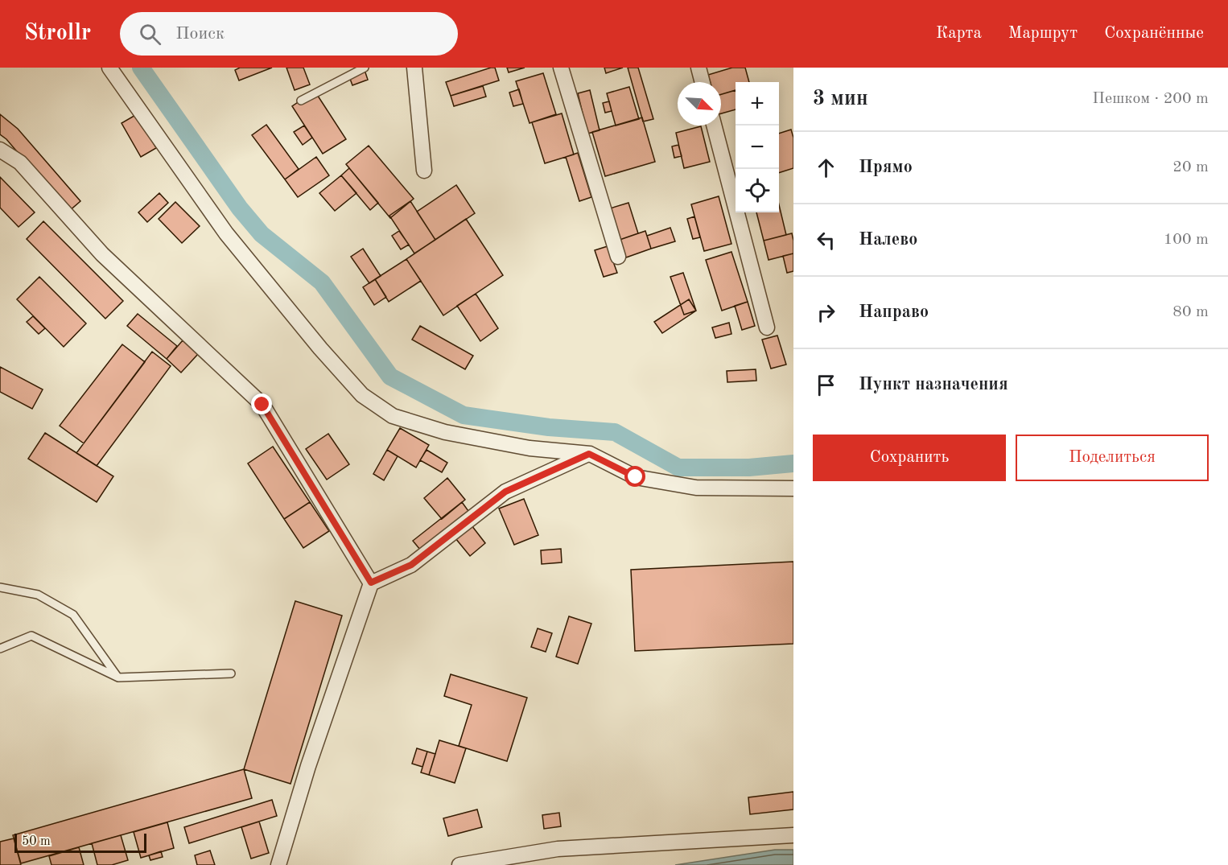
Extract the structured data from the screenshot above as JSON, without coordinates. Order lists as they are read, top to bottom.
{
  "scale_bar": "50 m",
  "north": "bottom right",
  "page": {
    "header": "Strollr",
    "search": "Поиск",
    "nav": ["Карта", "Маршрут", "Сохранённые"],
    "heading": ["3 мин", "Пешком · 200 m"],
    "map_buttons": ["+", "−"],
    "list": [
      ["Прямо", "20 m"],
      ["Налево", "100 m"],
      ["Направо", "80 m"],
      "Пункт назначения"
    ],
    "buttons": ["Сохранить", "Поделиться"],
    "scale": "50 m"
  }
}
